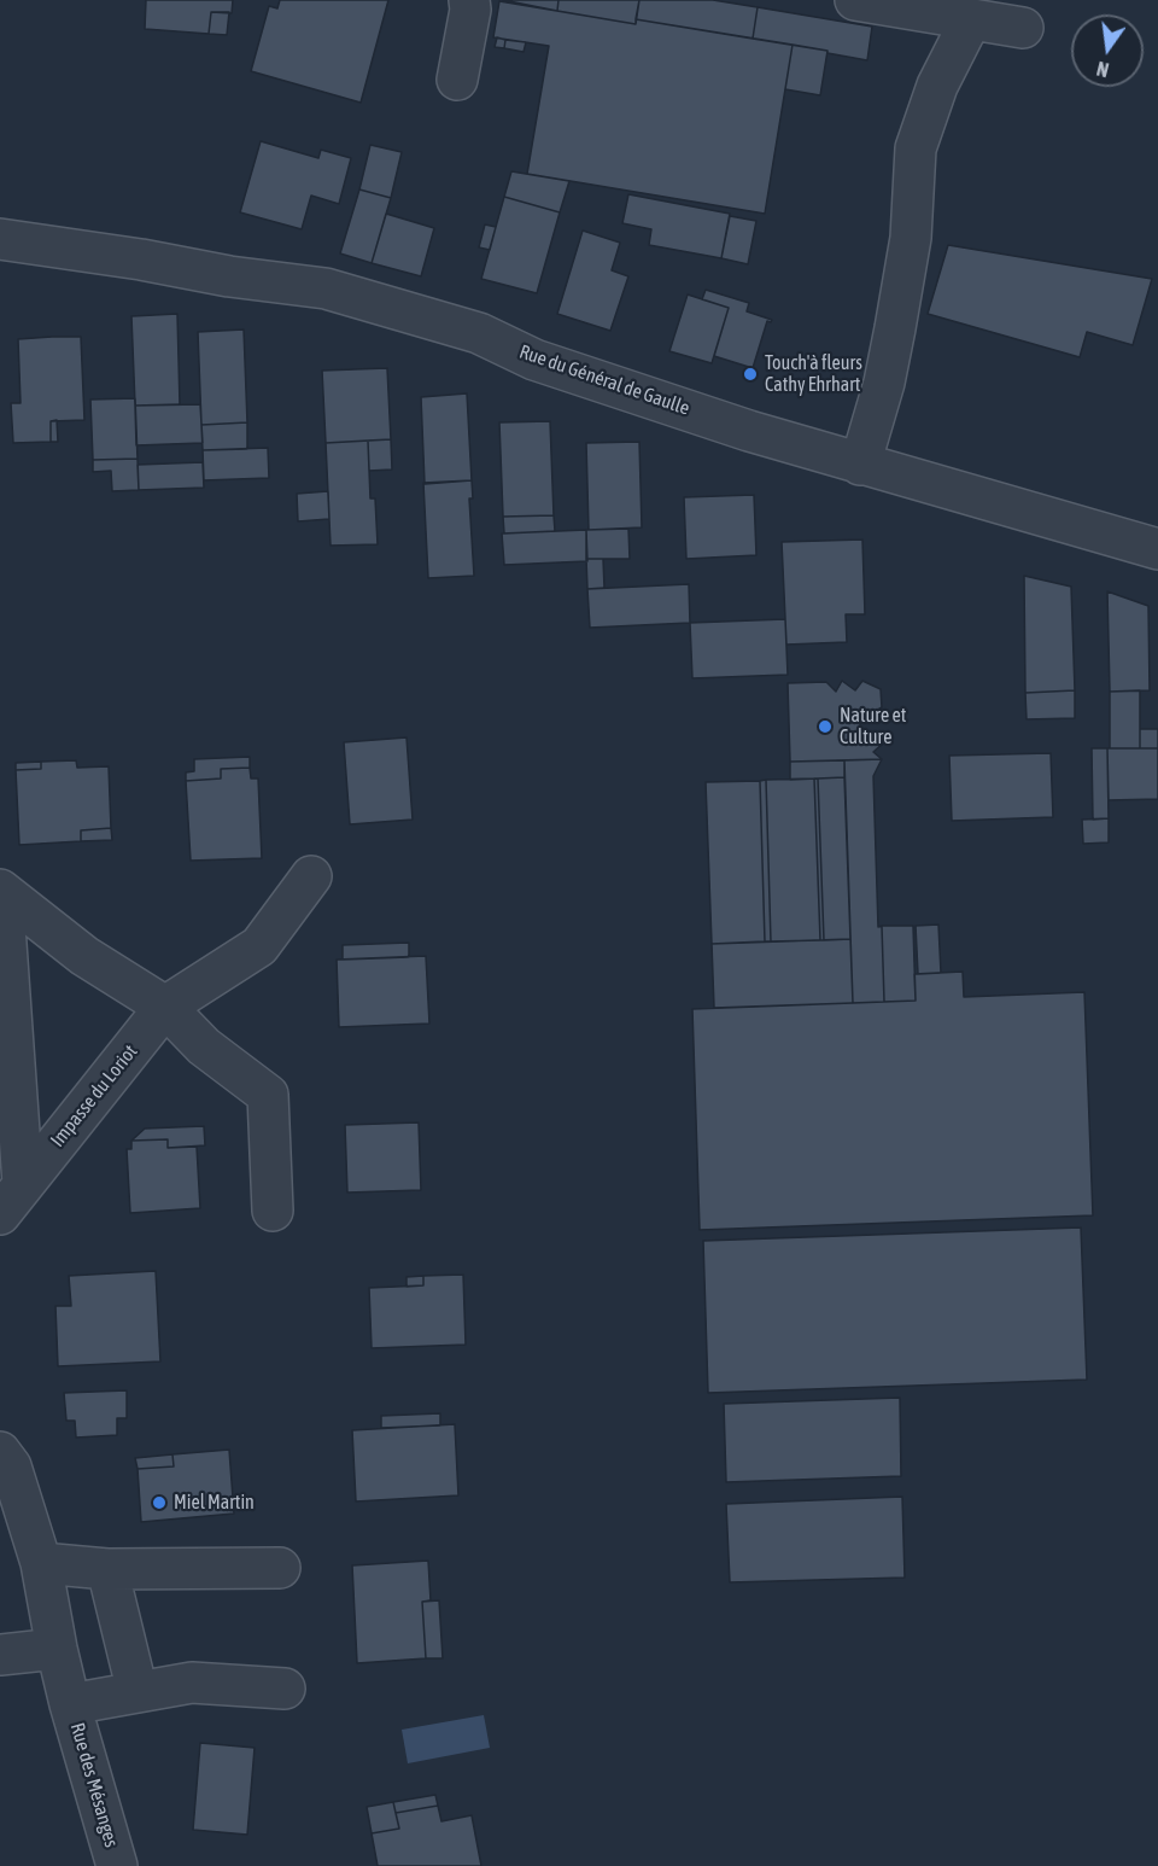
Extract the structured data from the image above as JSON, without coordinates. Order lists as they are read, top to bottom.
{
  "streets": {
    "street": ["Rue du Général de Gaulle", "Impasse du Loriot", "Rue des Mésanges"]
  },
  "places": ["Touch'à fleurs Cathy Ehrhart", "Nature et Culture", "Miel Martin"],
  "north": "bottom"
}
